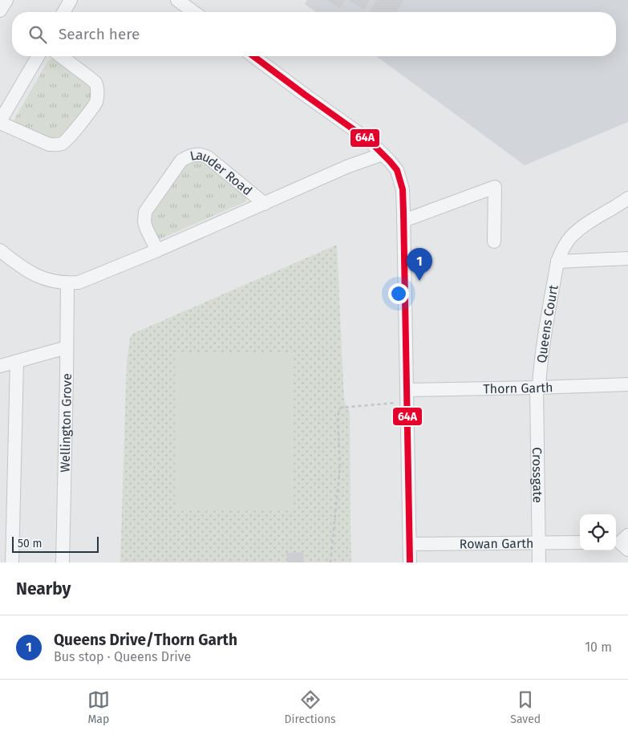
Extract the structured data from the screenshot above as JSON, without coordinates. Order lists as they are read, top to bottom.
{
  "streets": {
    "street": [
      "Lauder Road",
      "Queens Court",
      "Thorn Garth",
      "Wellington Grove",
      "Crossgate",
      "Rowan Garth"
    ]
  },
  "crossings": [
    ["Lauder Road", "Wellington Grove"],
    ["Queens Court", "Thorn Garth"],
    ["Queens Court", "Crossgate"],
    ["Thorn Garth", "Crossgate"],
    ["Crossgate", "Rowan Garth"]
  ],
  "lines": ["transit line 64A"],
  "scale_bar": "50 m",
  "page": {
    "search": "Search here",
    "pins": "1",
    "scale": "50 m",
    "heading": "Nearby",
    "list": [
      {
        "mark": "1",
        "name": "Queens Drive/Thorn Garth",
        "note": "Bus stop · Queens Drive",
        "value": "10 m"
      }
    ],
    "nav": ["Map", "Directions", "Saved"]
  }
}
